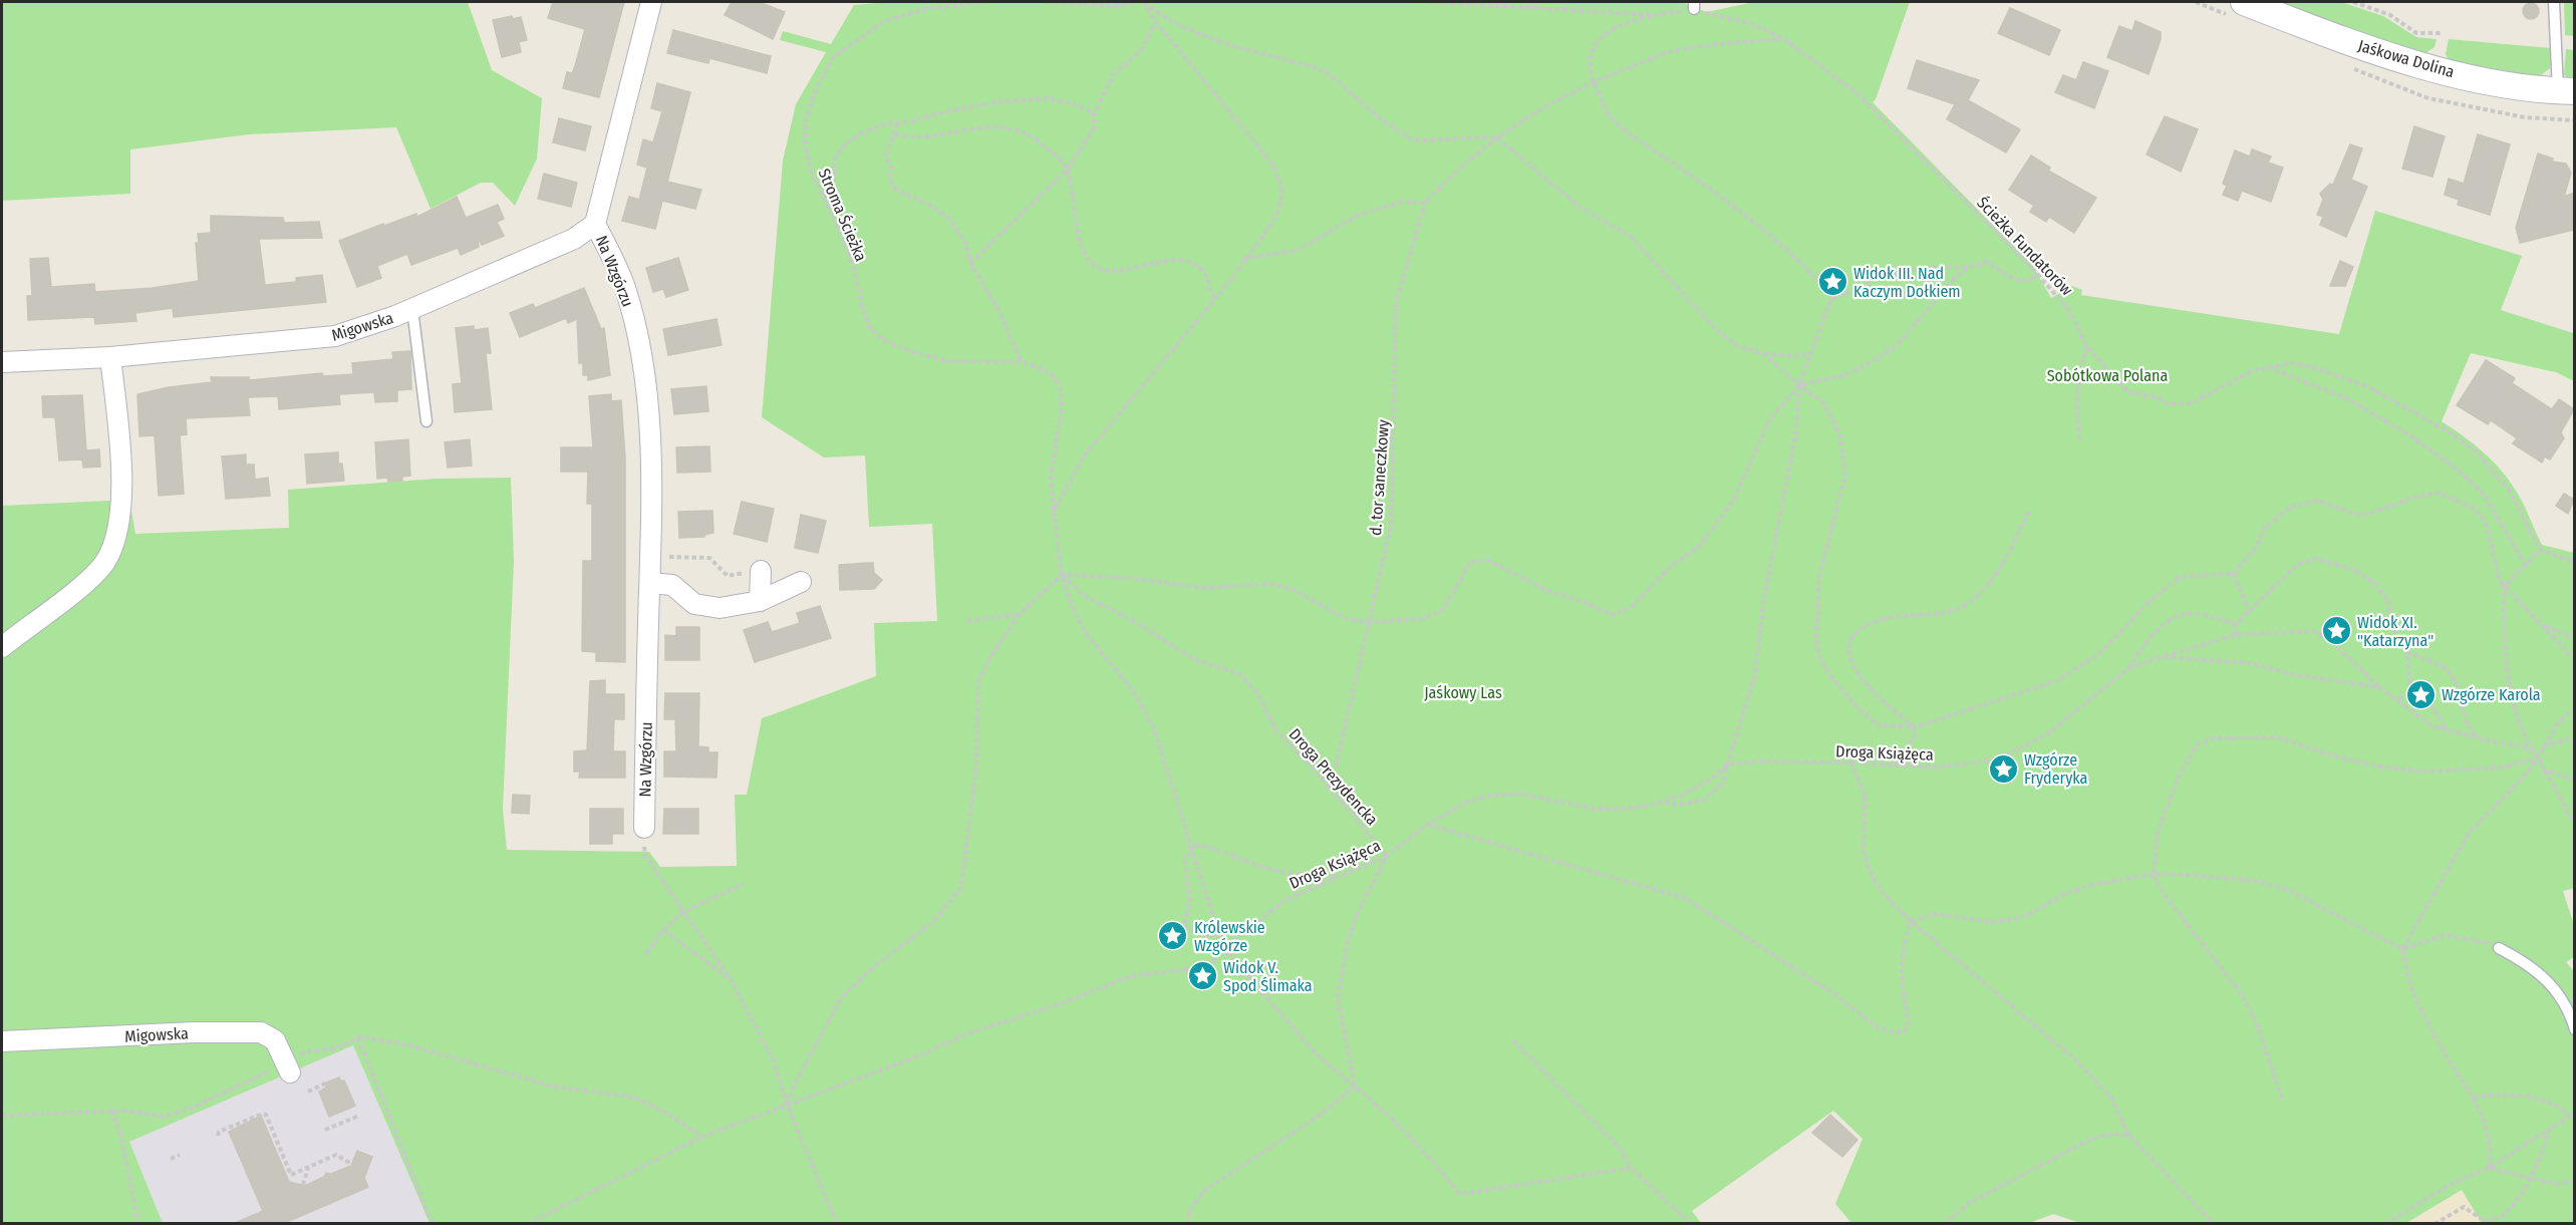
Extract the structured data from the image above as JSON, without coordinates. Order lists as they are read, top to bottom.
{
  "streets": {
    "street": ["Jaśkowa Dolina", "Na Wzgórzu", "Migowska"],
    "path": [
      "Stroma Ścieżka",
      "Ścieżka Fundatorów",
      "d. tor saneczkowy",
      "Droga Książęca",
      "Droga Prezydencka"
    ]
  },
  "crossings": [
    ["Stroma Ścieżka", "Droga Książęca"],
    ["Stroma Ścieżka", "Droga Prezydencka"],
    ["Na Wzgórzu", "Migowska"],
    ["d. tor saneczkowy", "Droga Prezydencka"],
    ["Droga Książęca", "Droga Prezydencka"]
  ],
  "parks": ["Sobótkowa Polana", "Jaśkowy Las"],
  "places": {
    "place": [
      "Widok III. Nad Kaczym Dołkiem",
      "Widok XI. \"Katarzyna\"",
      "Wzgórze Karola",
      "Wzgórze Fryderyka",
      "Królewskie Wzgórze",
      "Widok V. Spod Ślimaka"
    ]
  }
}
